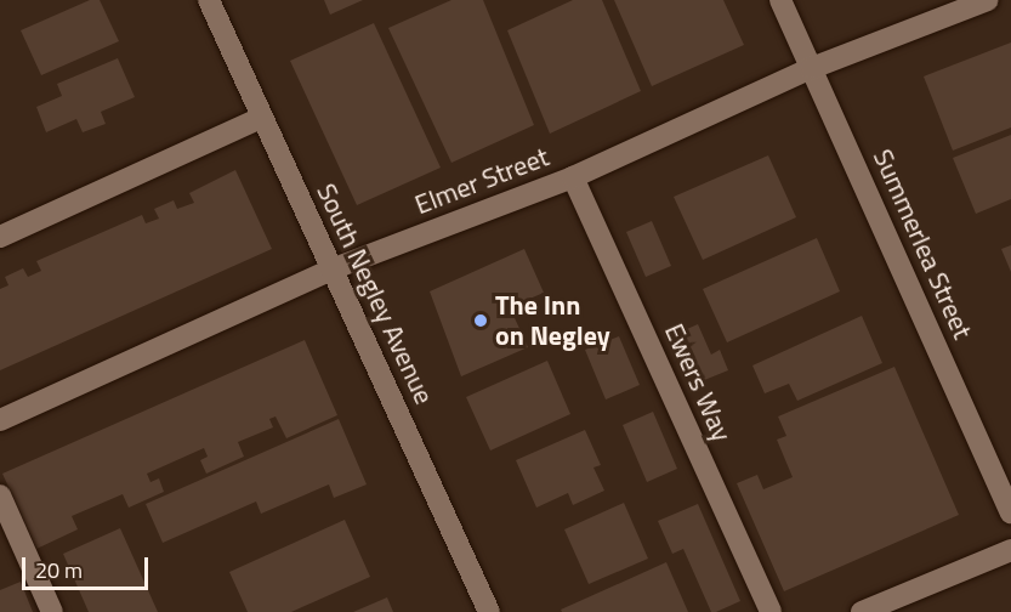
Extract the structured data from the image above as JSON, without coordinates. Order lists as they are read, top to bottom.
{
  "streets": {
    "street": [
      "Elmer Street",
      "Summerlea Street",
      "South Negley Avenue",
      "Ewers Way"
    ]
  },
  "crossings": [
    ["Elmer Street", "Summerlea Street"],
    ["Elmer Street", "South Negley Avenue"],
    ["Elmer Street", "Ewers Way"]
  ],
  "places": ["The Inn on Negley"],
  "scale_bar": "20 m"
}
